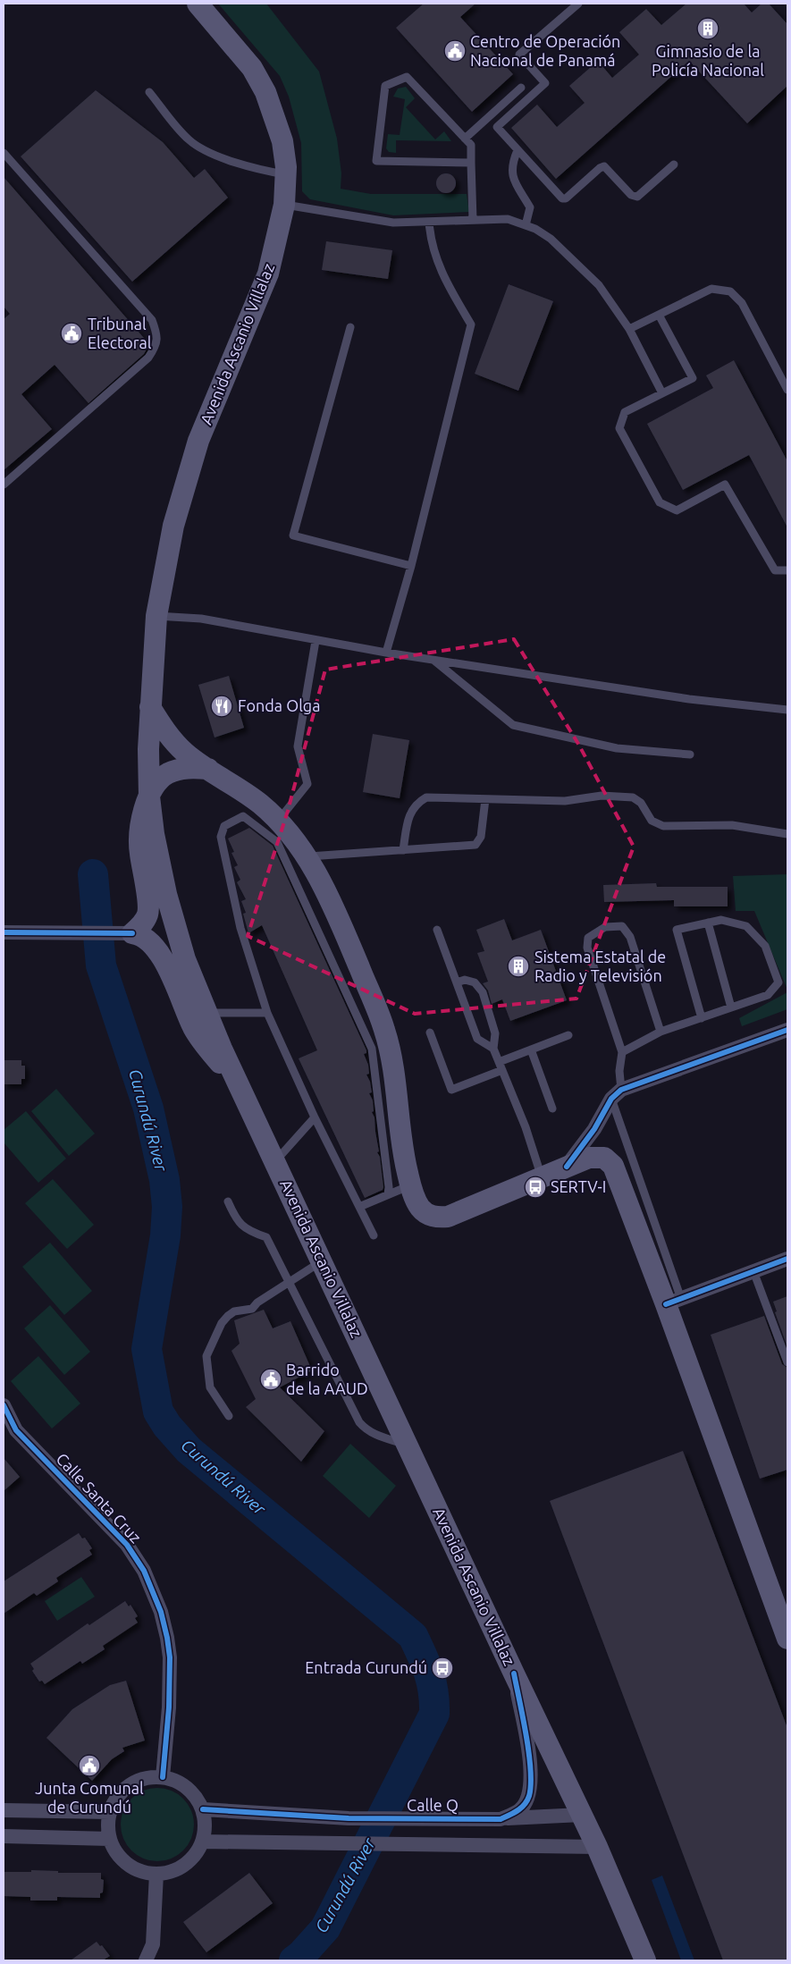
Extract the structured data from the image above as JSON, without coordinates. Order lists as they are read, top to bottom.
{
  "streets": {
    "main road": ["Avenida Ascanio Villalaz"],
    "street": ["Calle Santa Cruz", "Calle Q"]
  },
  "crossings": [
    ["Avenida Ascanio Villalaz", "Calle Q"],
    ["Calle Santa Cruz", "Calle Q"]
  ],
  "water": ["Curundú River"],
  "places": {
    "building": ["Gimnasio de la Policía Nacional", "Sistema Estatal de Radio y Televisión"],
    "public building": [
      "Centro de Operación Nacional de Panamá",
      "Tribunal Electoral",
      "Barrido de la AAUD",
      "Junta Comunal de Curundú"
    ],
    "restaurant": ["Fonda Olga"],
    "bus stop": ["SERTV-I", "Entrada Curundú"]
  }
}
